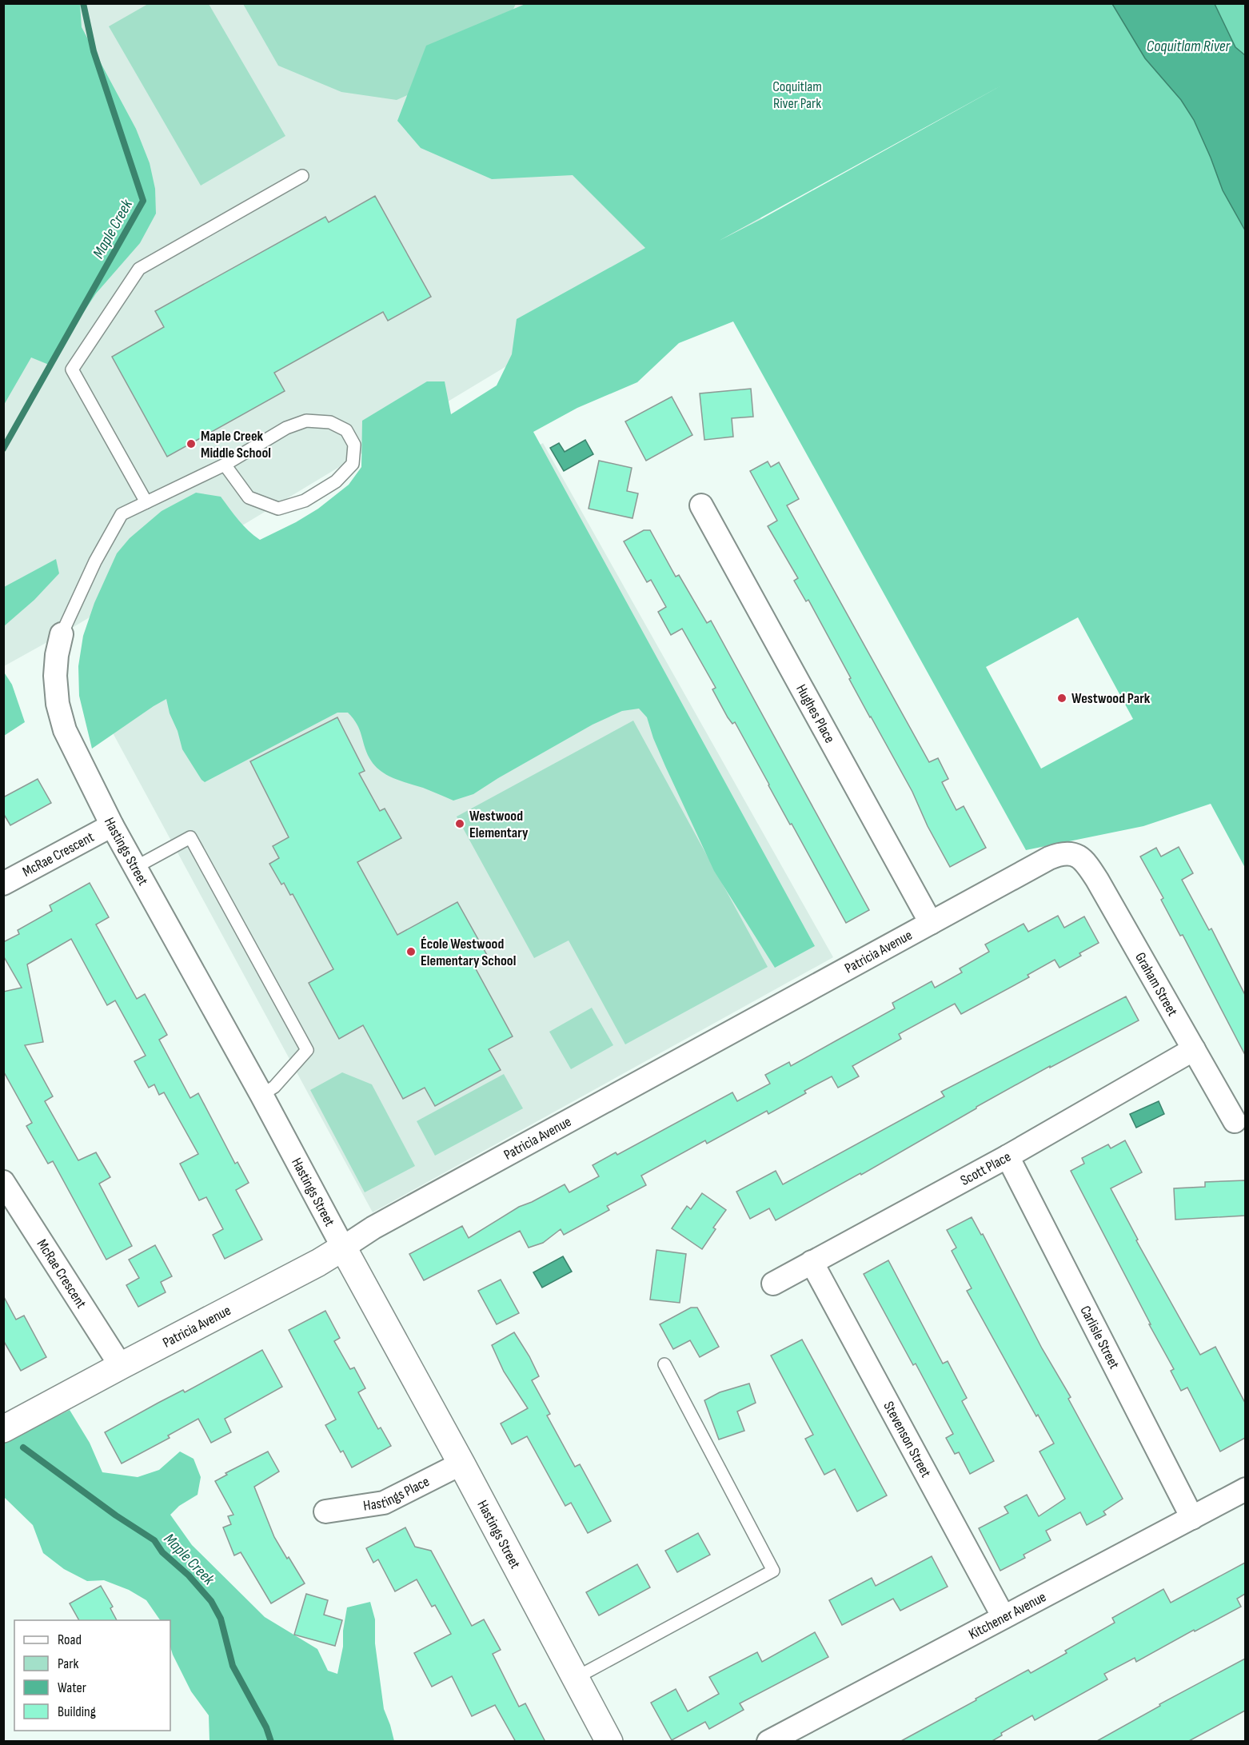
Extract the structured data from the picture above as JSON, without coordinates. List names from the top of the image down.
{
  "streets": {
    "street": [
      "Hughes Place",
      "Hastings Street",
      "McRae Crescent",
      "Patricia Avenue",
      "Graham Street",
      "Scott Place",
      "Carlisle Street",
      "Stevenson Street",
      "Hastings Place",
      "Kitchener Avenue"
    ]
  },
  "crossings": [
    ["Hughes Place", "Patricia Avenue"],
    ["Hastings Street", "McRae Crescent"],
    ["Hastings Street", "Patricia Avenue"],
    ["Hastings Street", "Hastings Place"],
    ["McRae Crescent", "Patricia Avenue"],
    ["Patricia Avenue", "Graham Street"],
    ["Graham Street", "Scott Place"],
    ["Scott Place", "Carlisle Street"],
    ["Scott Place", "Stevenson Street"],
    ["Carlisle Street", "Kitchener Avenue"],
    ["Stevenson Street", "Kitchener Avenue"]
  ],
  "water": ["Coquitlam River", "Maple Creek"],
  "parks": ["Coquitlam River Park"],
  "places": [
    "Maple Creek Middle School",
    "Westwood Park",
    "Westwood Elementary",
    "École Westwood Elementary School"
  ],
  "legend": [
    "Road",
    "Park",
    "Water",
    "Building"
  ]
}
